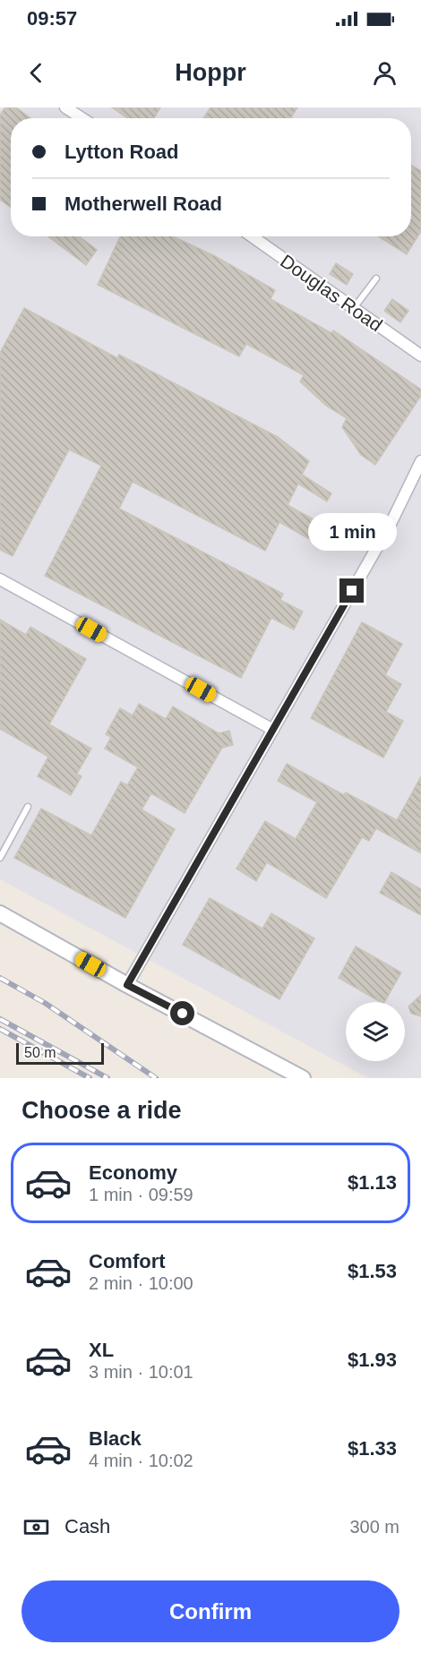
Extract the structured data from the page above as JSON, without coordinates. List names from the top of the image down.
{
  "streets": {
    "street": ["Douglas Road"]
  },
  "scale_bar": "50 m",
  "page": {
    "status": "09:57",
    "header": "Hoppr",
    "banner": ["Lytton Road", "Motherwell Road"],
    "bubble": "1 min",
    "scale": "50 m",
    "heading": "Choose a ride",
    "list": [
      {
        "name": "Economy",
        "note": "1 min · 09:59",
        "value": "$1.13"
      },
      {
        "name": "Comfort",
        "note": "2 min · 10:00",
        "value": "$1.53"
      },
      {
        "name": "XL",
        "note": "3 min · 10:01",
        "value": "$1.93"
      },
      {
        "name": "Black",
        "note": "4 min · 10:02",
        "value": "$1.33"
      }
    ],
    "pay": ["Cash", "300 m"],
    "buttons": "Confirm"
  }
}
